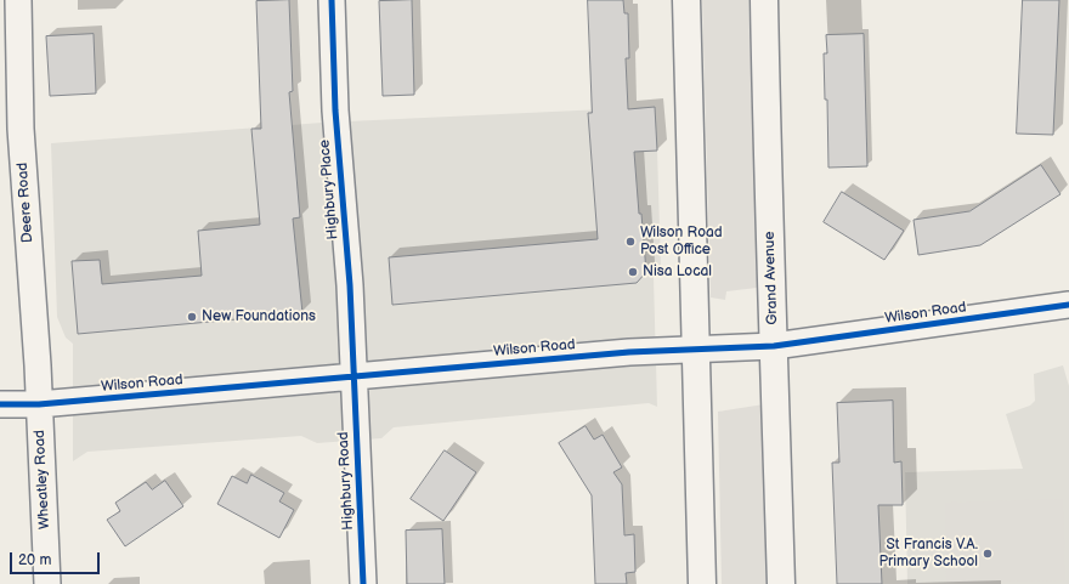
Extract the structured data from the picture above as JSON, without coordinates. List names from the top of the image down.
{
  "streets": {
    "street": [
      "Highbury Place",
      "Deere Road",
      "Grand Avenue",
      "Wilson Road",
      "Wheatley Road",
      "Highbury Road"
    ]
  },
  "crossings": [
    ["Highbury Place", "Wilson Road"],
    ["Highbury Place", "Highbury Road"],
    ["Deere Road", "Wilson Road"],
    ["Deere Road", "Wheatley Road"],
    ["Grand Avenue", "Wilson Road"],
    ["Wilson Road", "Wheatley Road"],
    ["Wilson Road", "Highbury Road"]
  ],
  "places": [
    "Wilson Road Post Office",
    "Nisa Local",
    "New Foundations",
    "St Francis V.A. Primary School"
  ],
  "scale_bar": "20 m"
}
